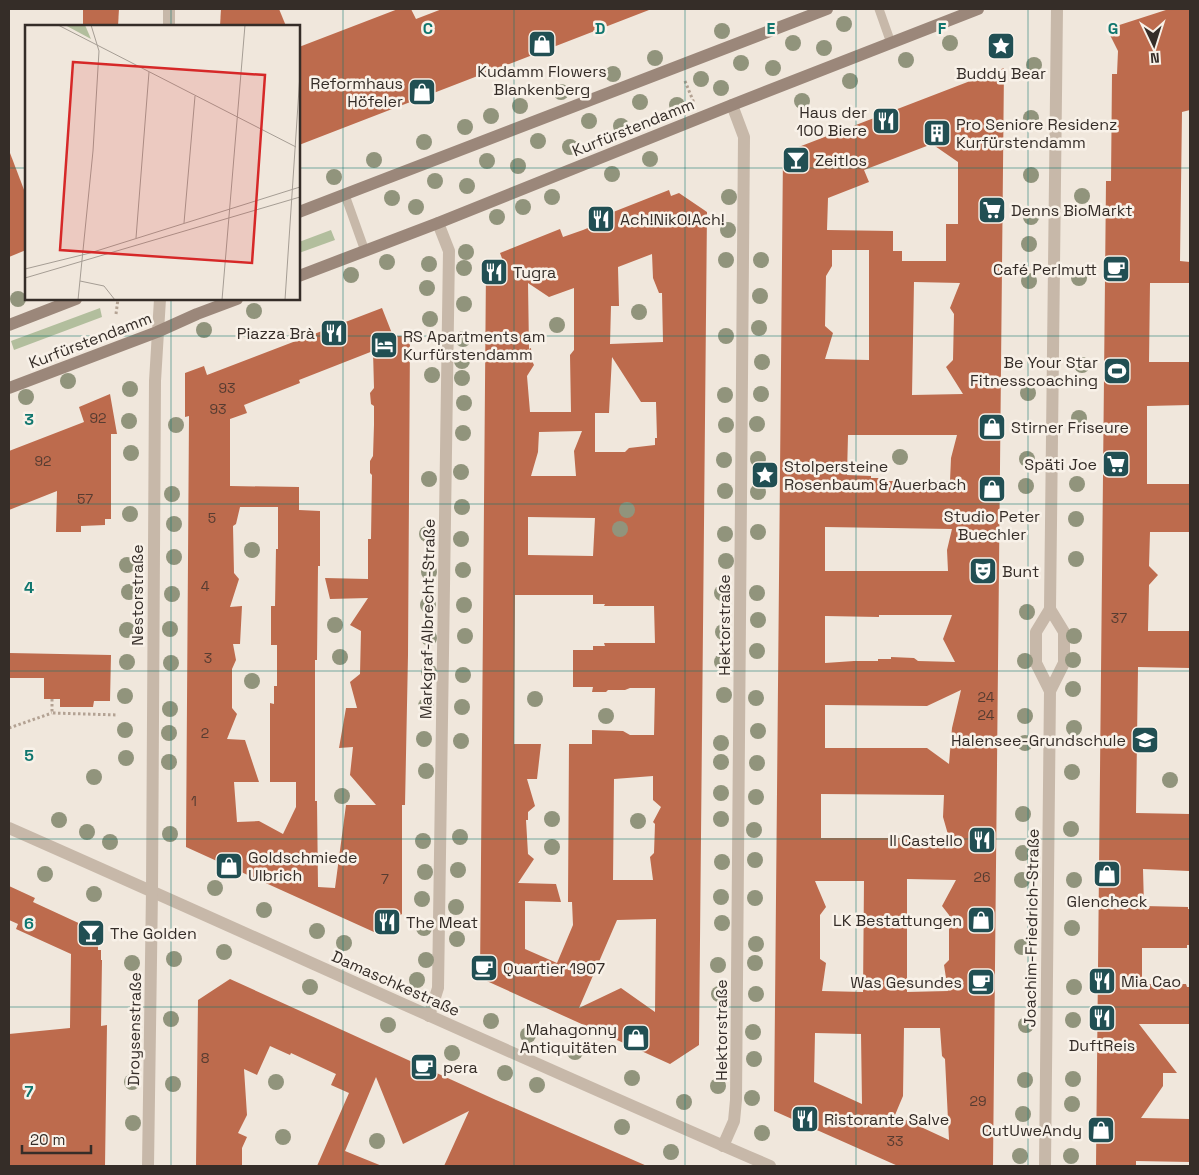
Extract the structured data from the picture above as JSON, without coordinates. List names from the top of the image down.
{
  "streets": {
    "main road": ["Kurfürstendamm"],
    "street": [
      "Nestorstraße",
      "Markgraf-Albrecht-Straße",
      "Hektorstraße",
      "Joachim-Friedrich-Straße",
      "Damaschkestraße",
      "Droysenstraße"
    ]
  },
  "crossings": [
    ["Kurfürstendamm", "Nestorstraße"],
    ["Kurfürstendamm", "Markgraf-Albrecht-Straße"],
    ["Kurfürstendamm", "Hektorstraße"],
    ["Nestorstraße", "Damaschkestraße"],
    ["Nestorstraße", "Droysenstraße"],
    ["Markgraf-Albrecht-Straße", "Damaschkestraße"],
    ["Hektorstraße", "Damaschkestraße"],
    ["Damaschkestraße", "Droysenstraße"]
  ],
  "places": {
    "shop": [
      "Kudamm Flowers Blankenberg",
      "Reformhaus Höfeler",
      "Stirner Friseure",
      "Studio Peter Buechler",
      "Goldschmiede Ulbrich",
      "Glencheck",
      "LK Bestattungen",
      "Mahagonny Antiquitäten",
      "CutUweAndy"
    ],
    "place": ["Buddy Bear", "Stolpersteine Rosenbaum & Auerbach"],
    "restaurant": [
      "Haus der 100 Biere",
      "Ach!NikO!Ach!",
      "Tugra",
      "Piazza Brà",
      "Il Castello",
      "The Meat",
      "Mia Cao",
      "DuftReis",
      "Ristorante Salve"
    ],
    "building": ["Pro Seniore Residenz Kurfürstendamm"],
    "bar": ["Zeitlos", "The Golden"],
    "supermarket": ["Denns BioMarkt", "Späti Joe"],
    "cafe": [
      "Café Perlmutt",
      "Quartier 1907",
      "Was Gesundes",
      "pera"
    ],
    "hotel": ["RS Apartments am Kurfürstendamm"],
    "sports": ["Be Your Star Fitnesscoaching"],
    "theatre": ["Bunt"],
    "school or university": ["Halensee-Grundschule"]
  },
  "house_numbers": [
    "93",
    "93",
    "92",
    "92",
    "57",
    "5",
    "4",
    "37",
    "3",
    "24",
    "24",
    "2",
    "1",
    "26",
    "7",
    "8",
    "29",
    "33"
  ],
  "scale_bar": "20 m",
  "north": "bottom",
  "grid": {
    "columns": [
      "C",
      "D",
      "E",
      "F",
      "G"
    ],
    "rows": [
      "3",
      "4",
      "5",
      "6",
      "7"
    ]
  }
}
